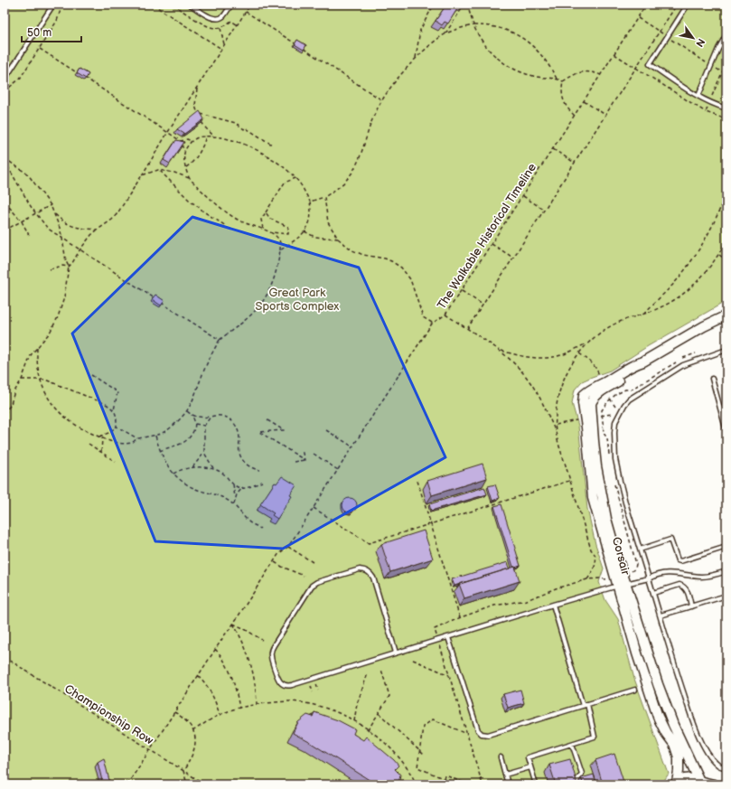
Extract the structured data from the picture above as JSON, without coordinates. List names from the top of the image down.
{
  "streets": {
    "street": ["Corsair"],
    "path": ["The Walkable Historical Timeline", "Championship Row"]
  },
  "crossings": [
    ["The Walkable Historical Timeline", "Championship Row"]
  ],
  "parks": ["Great Park Sports Complex"],
  "scale_bar": "50 m",
  "north": "bottom right"
}
